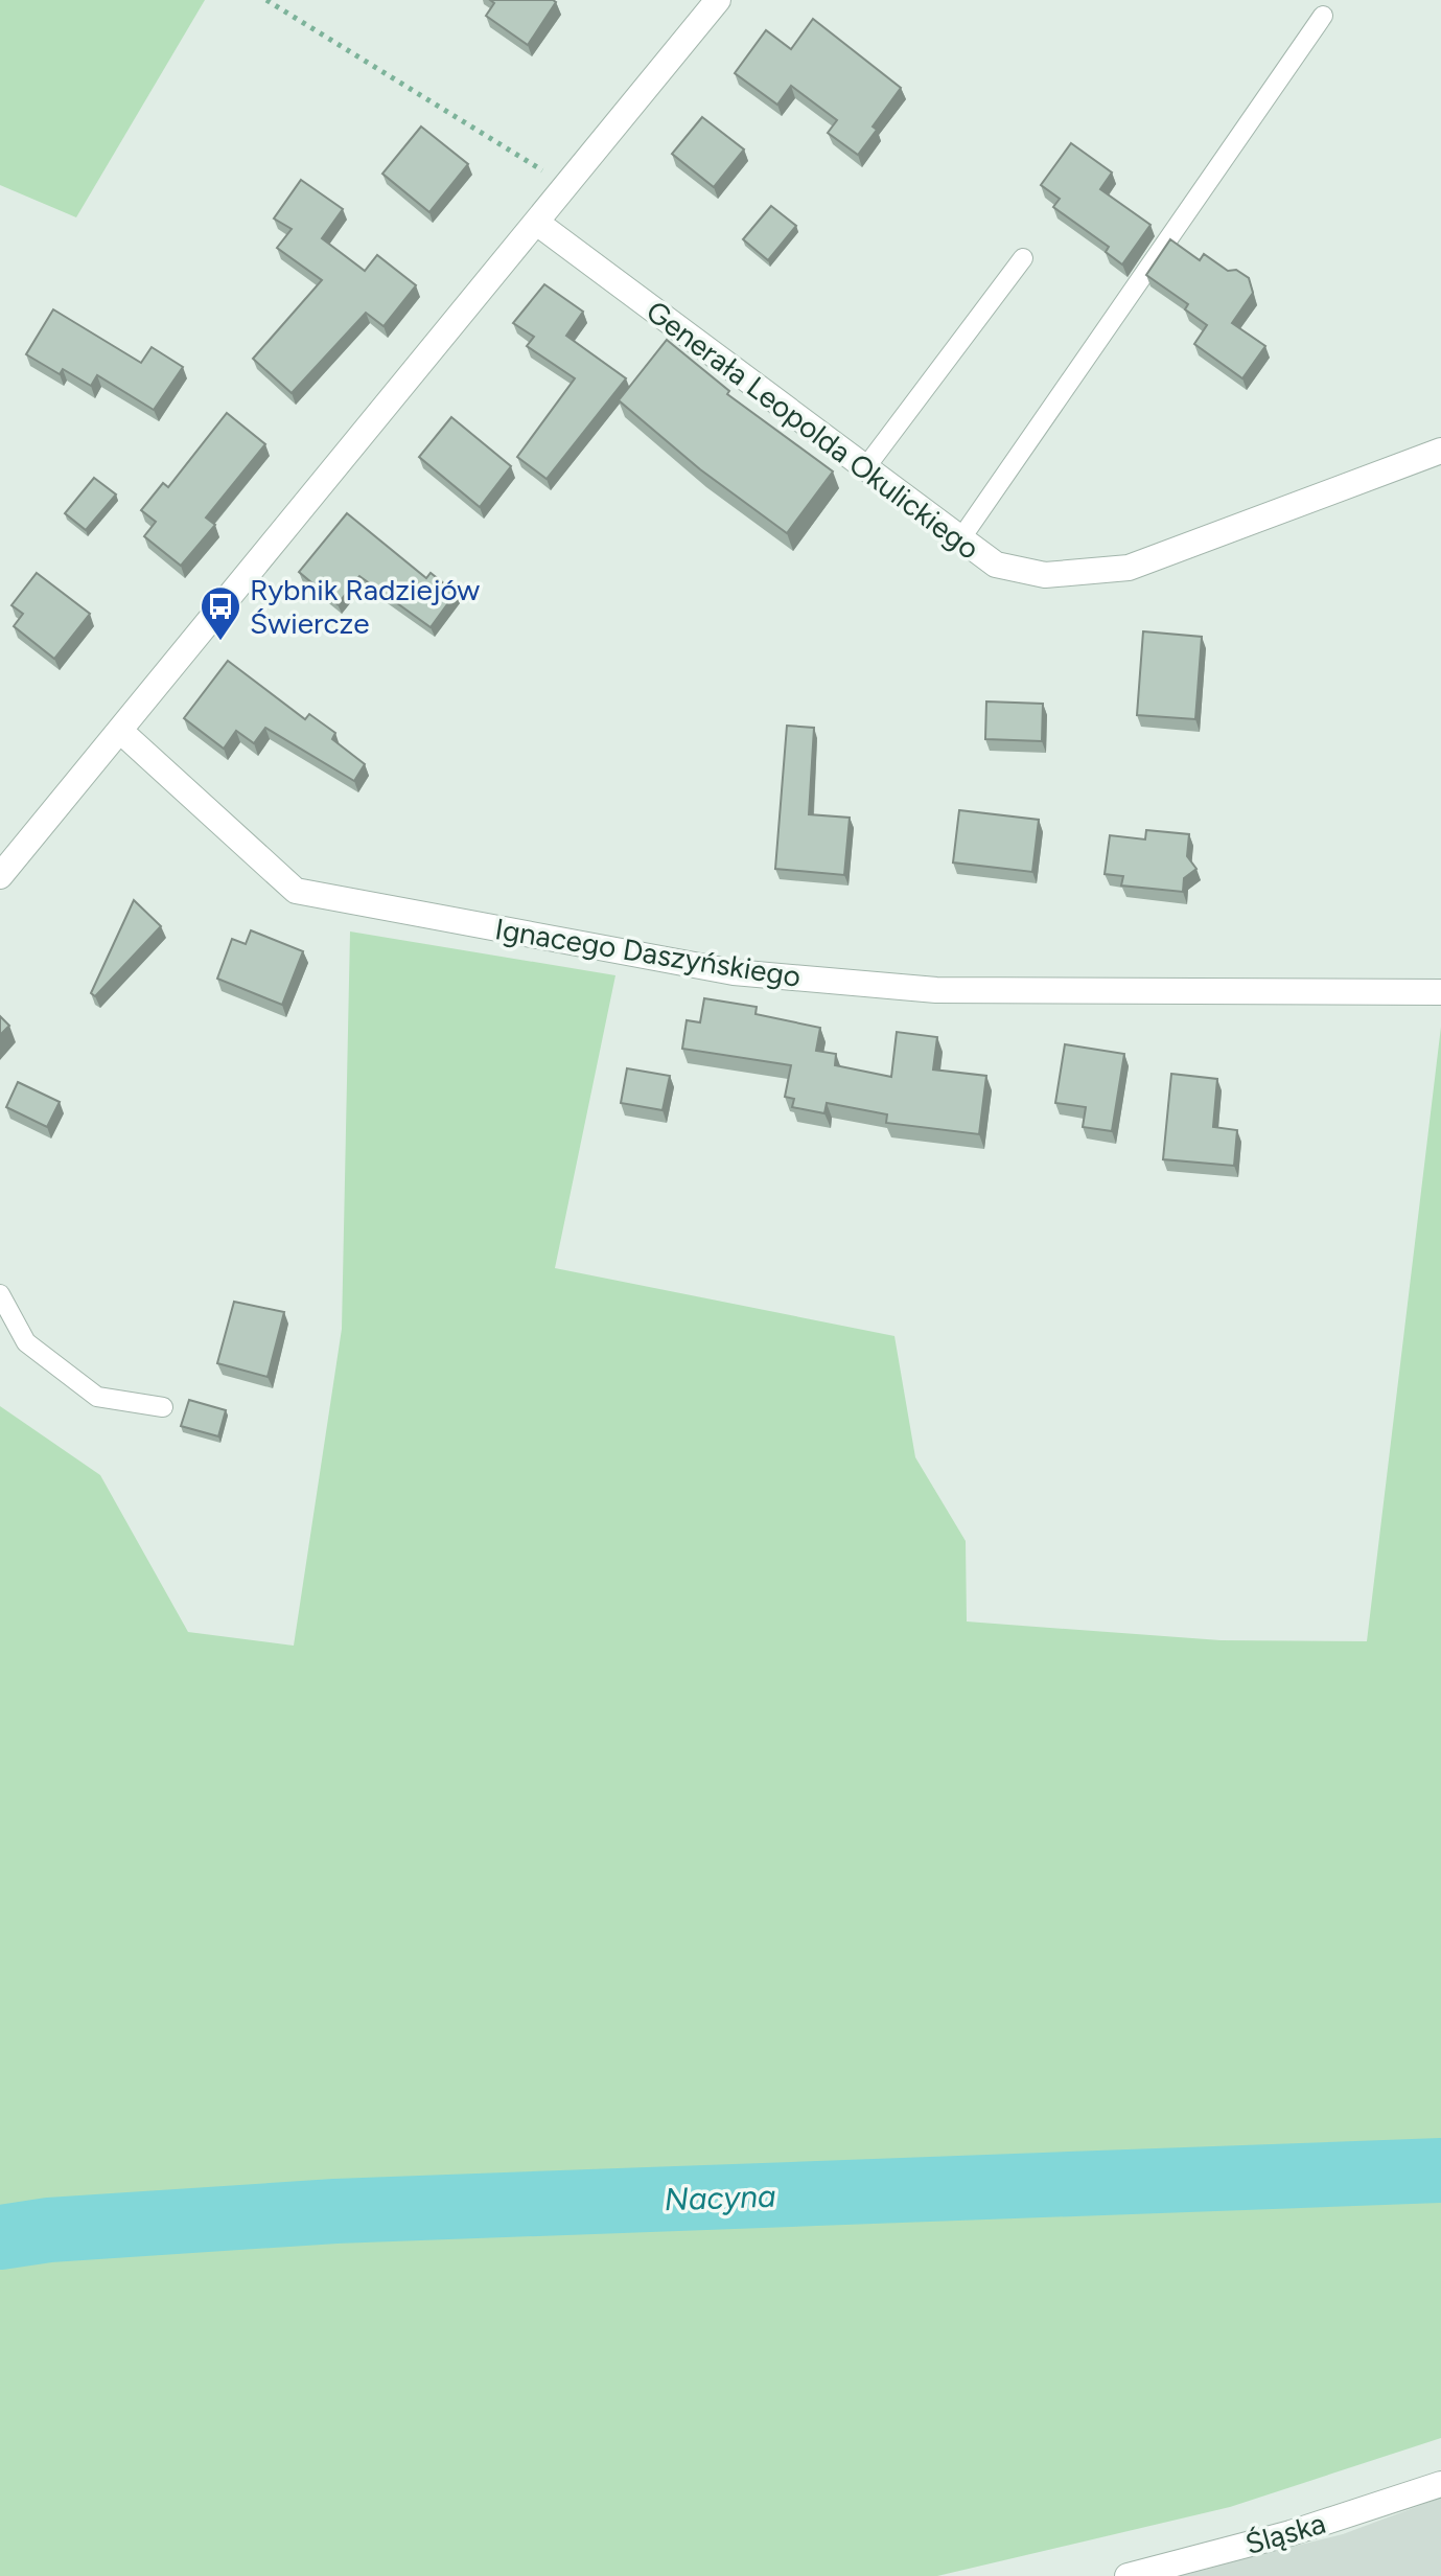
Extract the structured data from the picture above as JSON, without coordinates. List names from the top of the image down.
{
  "streets": {
    "street": ["Generała Leopolda Okulickiego", "Ignacego Daszyńskiego", "Śląska"]
  },
  "water": ["Nacyna"],
  "places": {
    "bus stop": ["Rybnik Radziejów Świercze"]
  }
}
